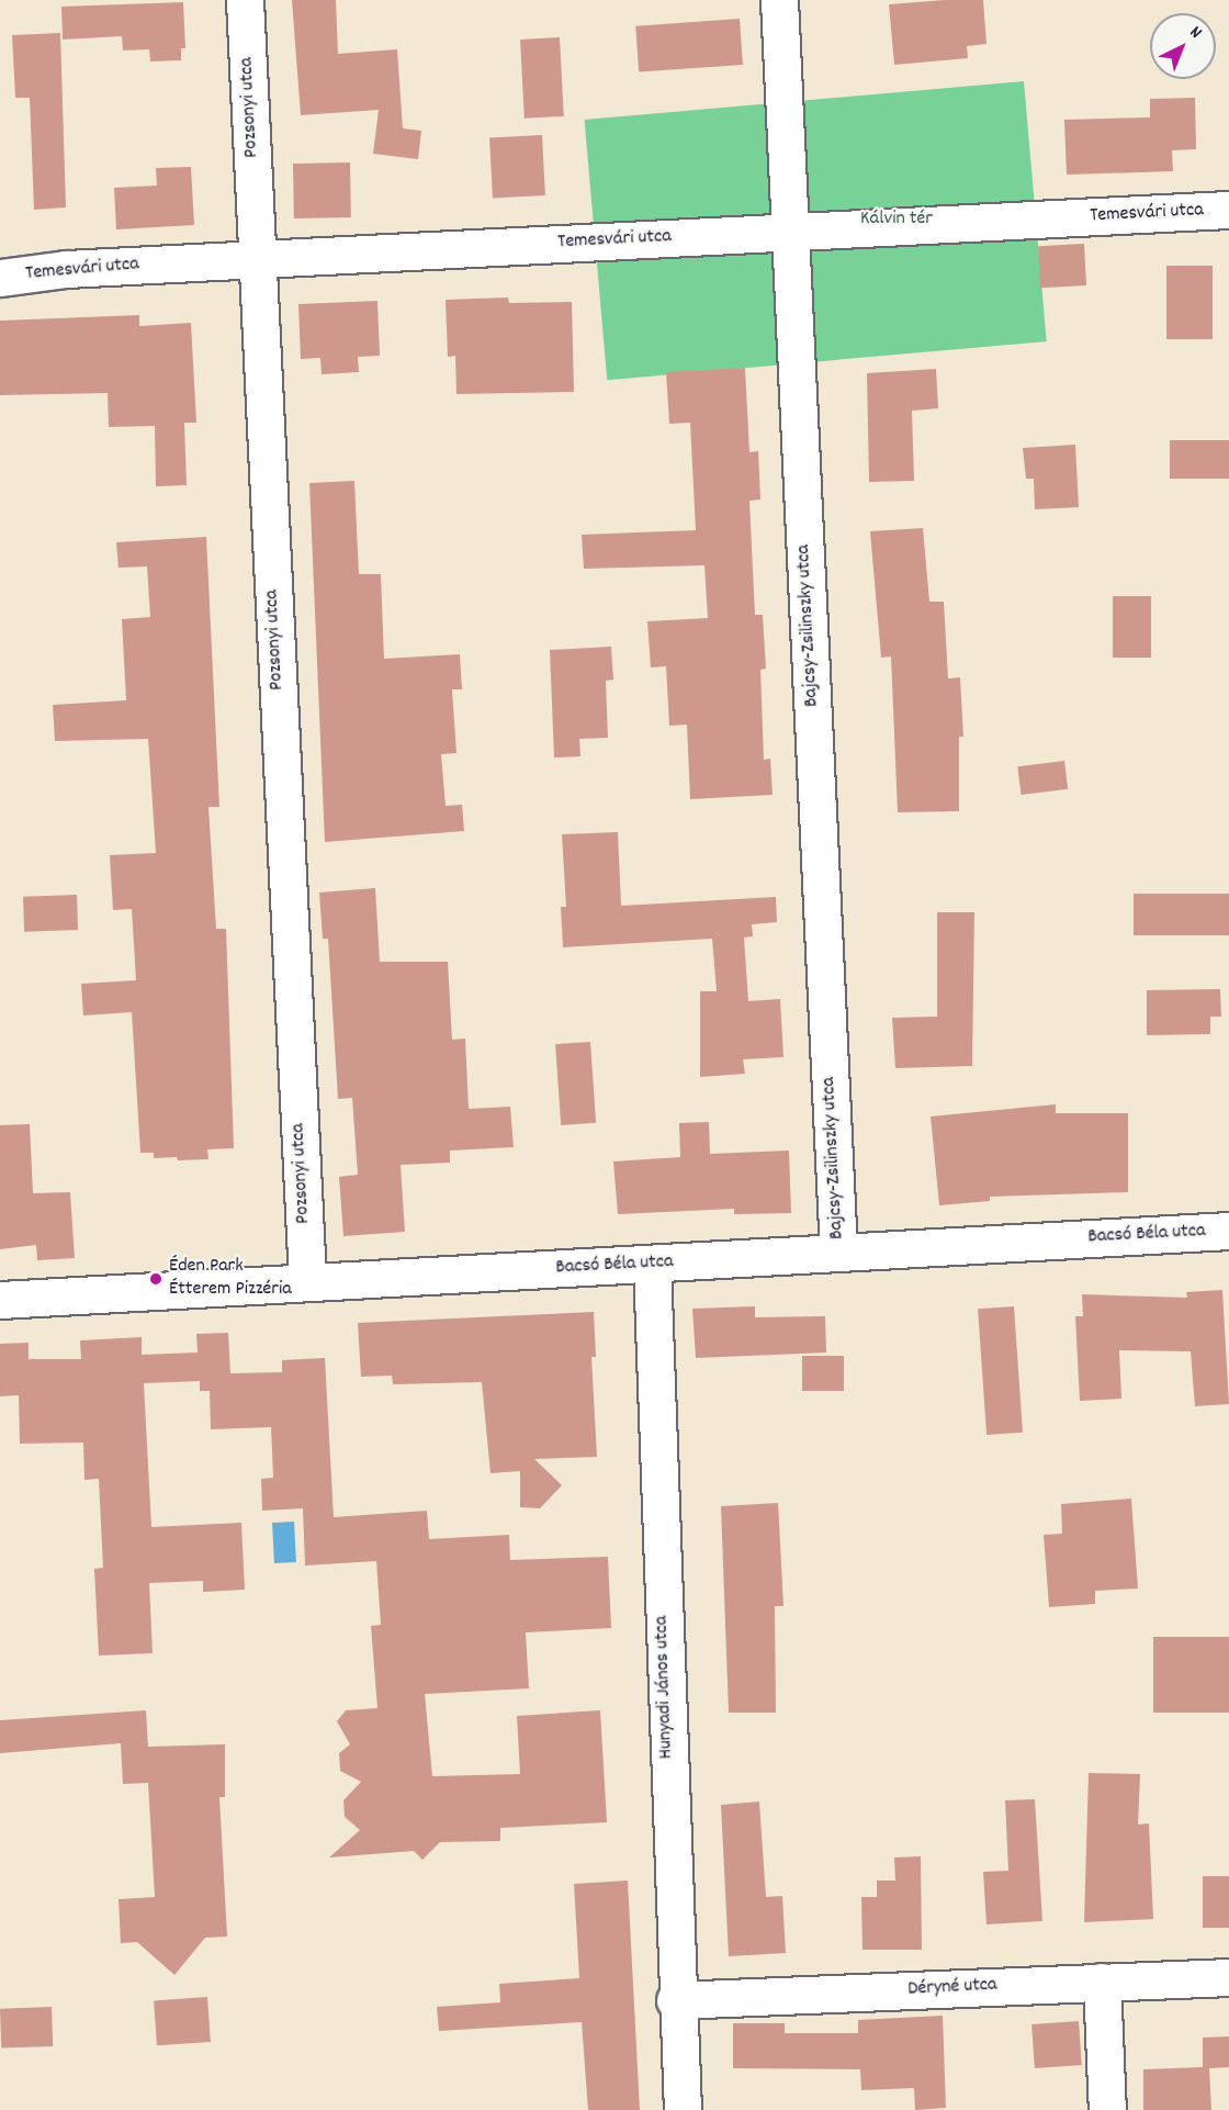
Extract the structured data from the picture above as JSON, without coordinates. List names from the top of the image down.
{
  "streets": {
    "street": [
      "Pozsonyi utca",
      "Temesvári utca",
      "Bajcsy-Zsilinszky utca",
      "Bacsó Béla utca",
      "Hunyadi János utca",
      "Déryné utca"
    ]
  },
  "crossings": [
    ["Pozsonyi utca", "Temesvári utca"],
    ["Pozsonyi utca", "Bacsó Béla utca"],
    ["Temesvári utca", "Bajcsy-Zsilinszky utca"],
    ["Bajcsy-Zsilinszky utca", "Bacsó Béla utca"],
    ["Bacsó Béla utca", "Hunyadi János utca"],
    ["Hunyadi János utca", "Déryné utca"]
  ],
  "parks": ["Kálvin tér"],
  "places": ["Éden Park Étterem Pizzéria"],
  "north": "top right"
}
